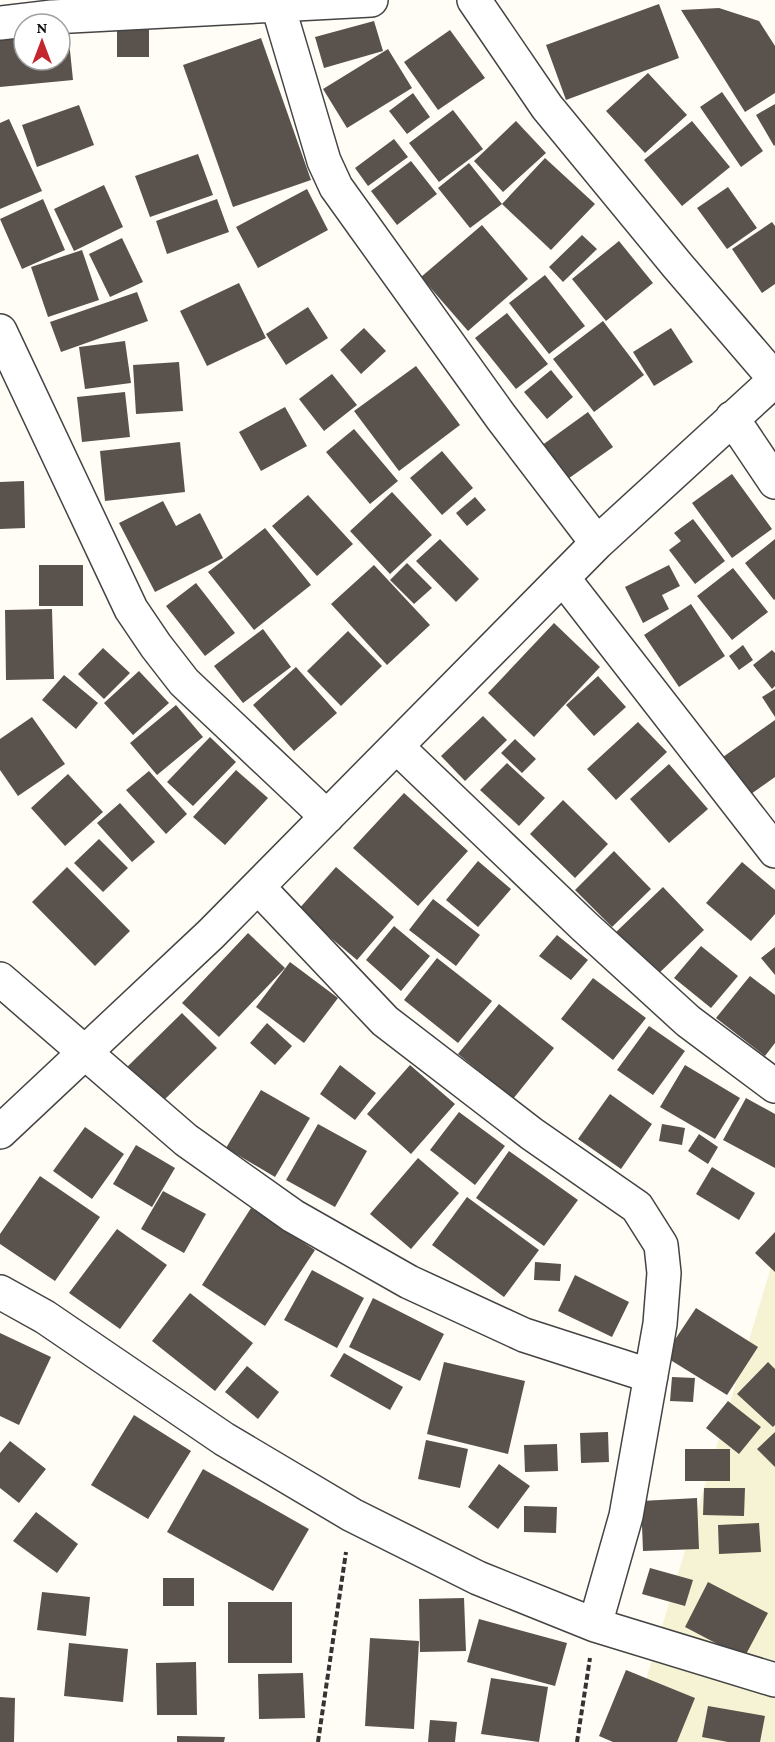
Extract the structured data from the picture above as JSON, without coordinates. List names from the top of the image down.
{
  "north": "top"
}
